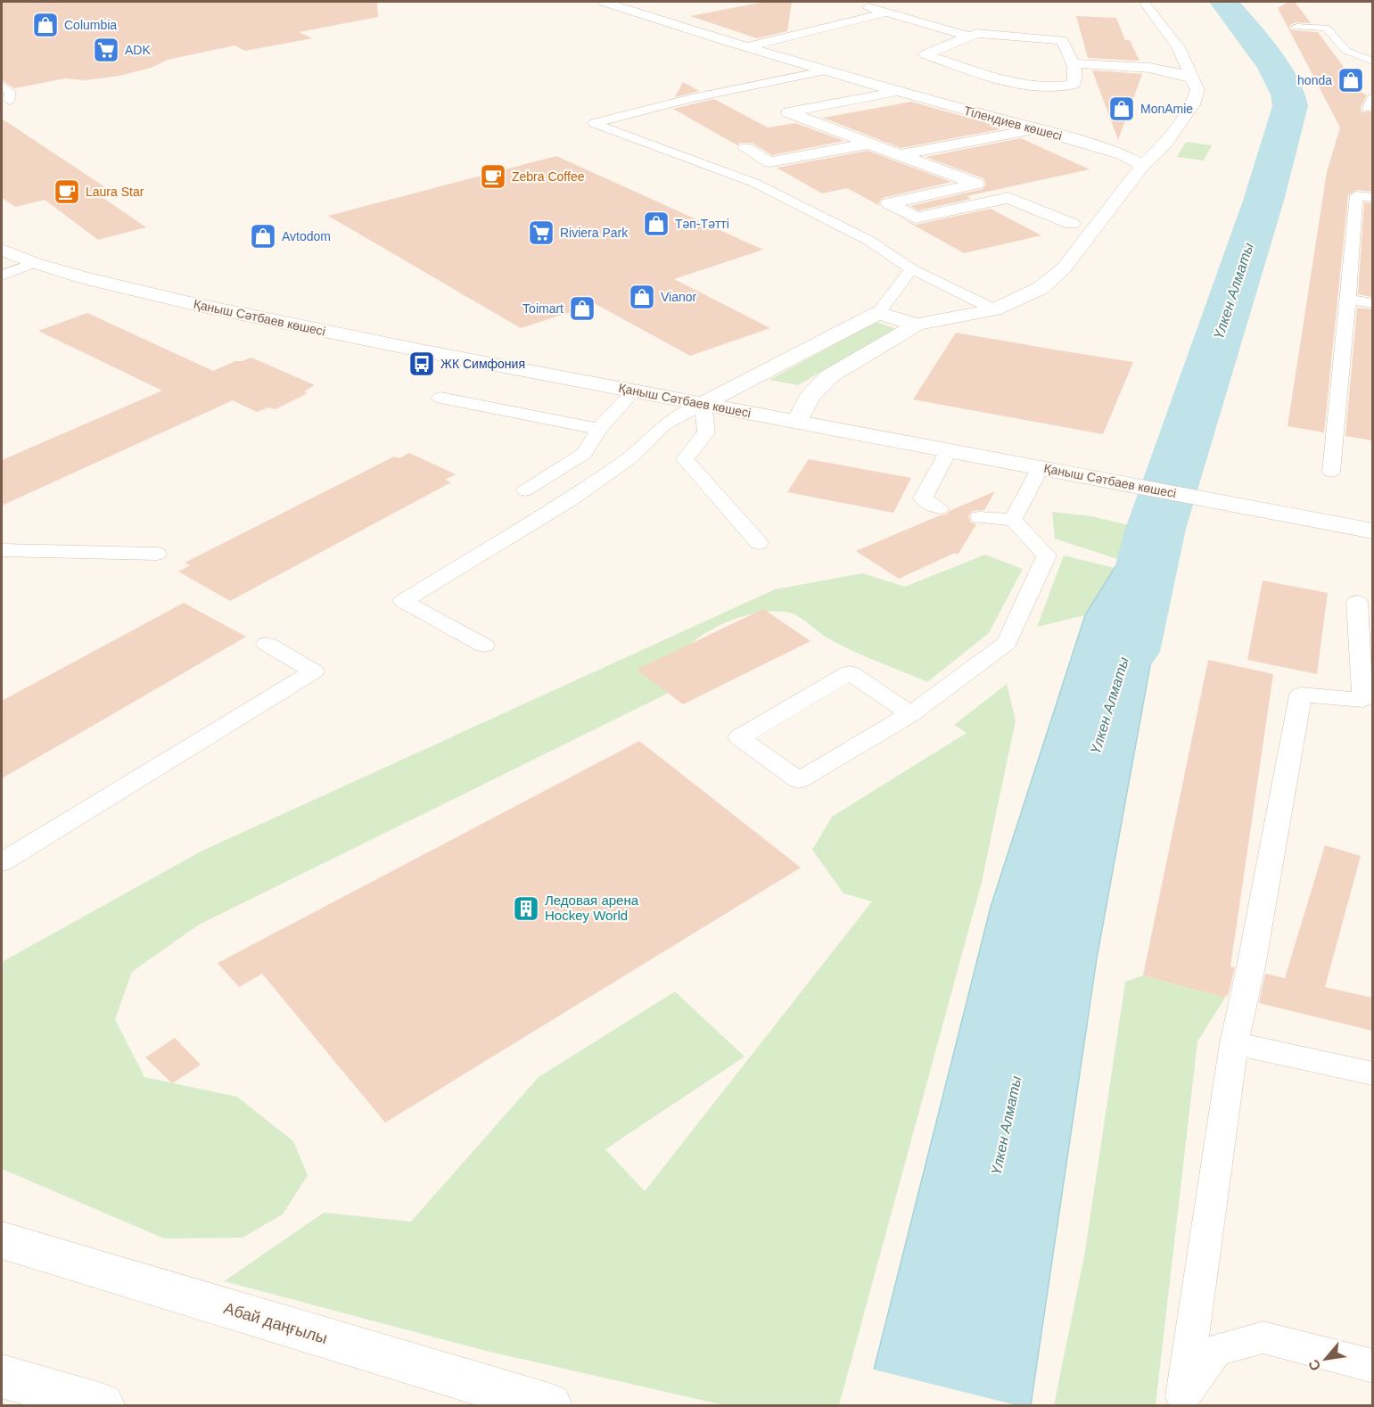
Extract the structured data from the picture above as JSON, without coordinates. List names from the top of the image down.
{
  "streets": {
    "street": ["Тілендиев көшесі", "Қаныш Сәтбаев көшесі", "Абай даңғылы"]
  },
  "water": ["Үлкен Алматы"],
  "places": {
    "shop": [
      "Columbia",
      "honda",
      "MonAmie",
      "Тәп-Тәтті",
      "Avtodom",
      "Vianor",
      "Toimart"
    ],
    "supermarket": ["ADK", "Riviera Park"],
    "cafe": ["Zebra Coffee", "Laura Star"],
    "bus stop": ["ЖК Симфония"],
    "building": ["Ледовая арена Hockey World"]
  },
  "north": "bottom left"
}
